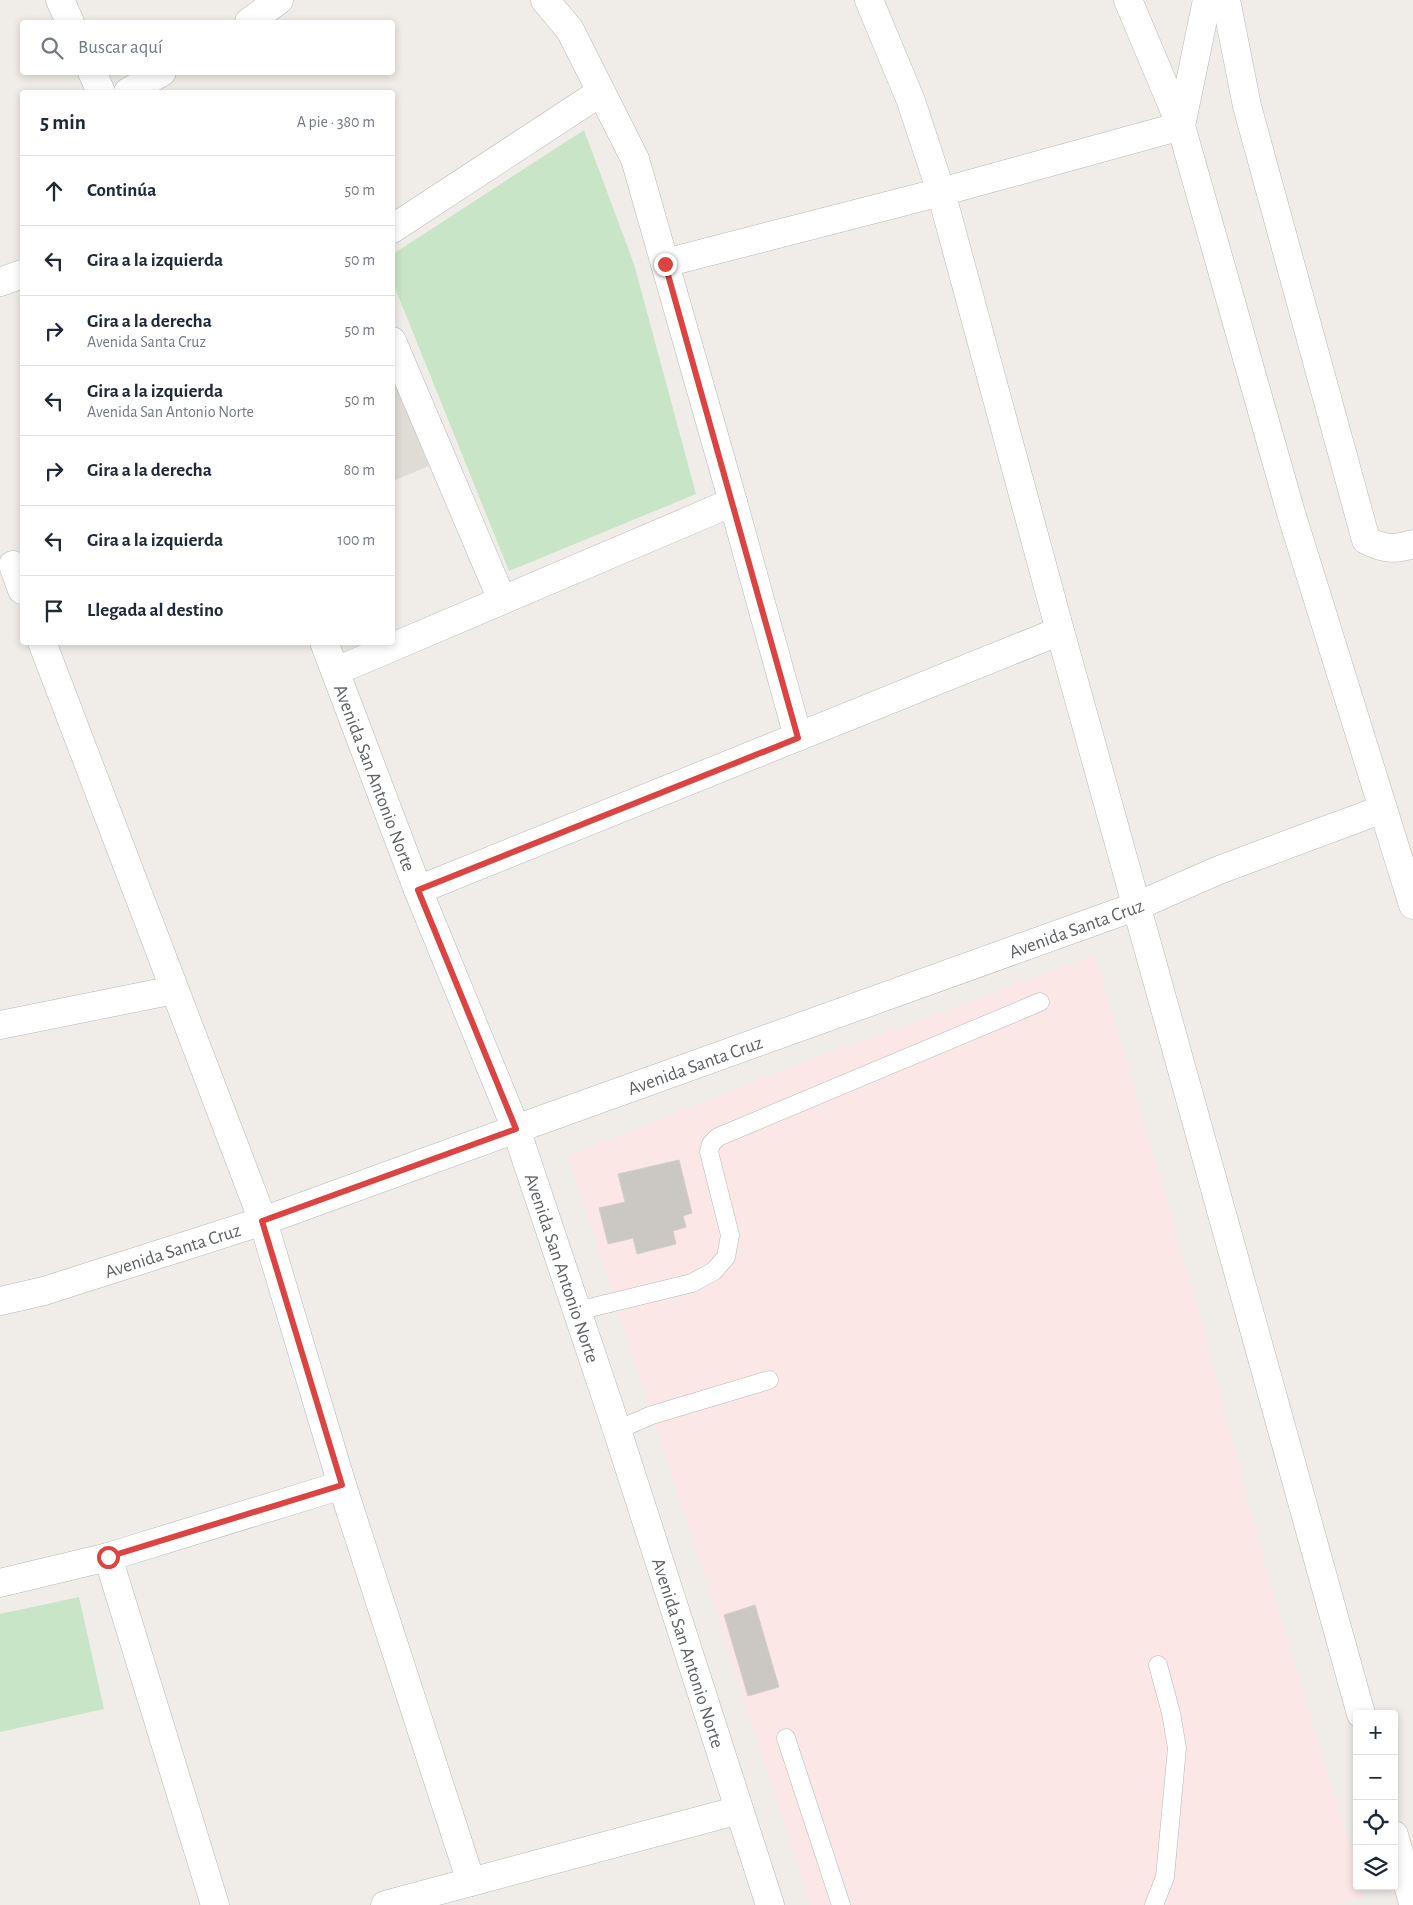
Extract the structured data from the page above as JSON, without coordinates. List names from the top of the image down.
{
  "streets": {
    "street": ["Avenida San Antonio Norte", "Avenida Santa Cruz"]
  },
  "crossings": [
    ["Avenida San Antonio Norte", "Avenida Santa Cruz"]
  ],
  "page": {
    "search": "Buscar aquí",
    "heading": ["5 min", "A pie · 380 m"],
    "list": [
      ["Continúa", "50 m"],
      ["Gira a la izquierda", "50 m"],
      ["Gira a la derecha", "Avenida Santa Cruz", "50 m"],
      ["Gira a la izquierda", "Avenida San Antonio Norte", "50 m"],
      ["Gira a la derecha", "80 m"],
      ["Gira a la izquierda", "100 m"],
      "Llegada al destino"
    ],
    "map_buttons": ["+", "−"]
  }
}
